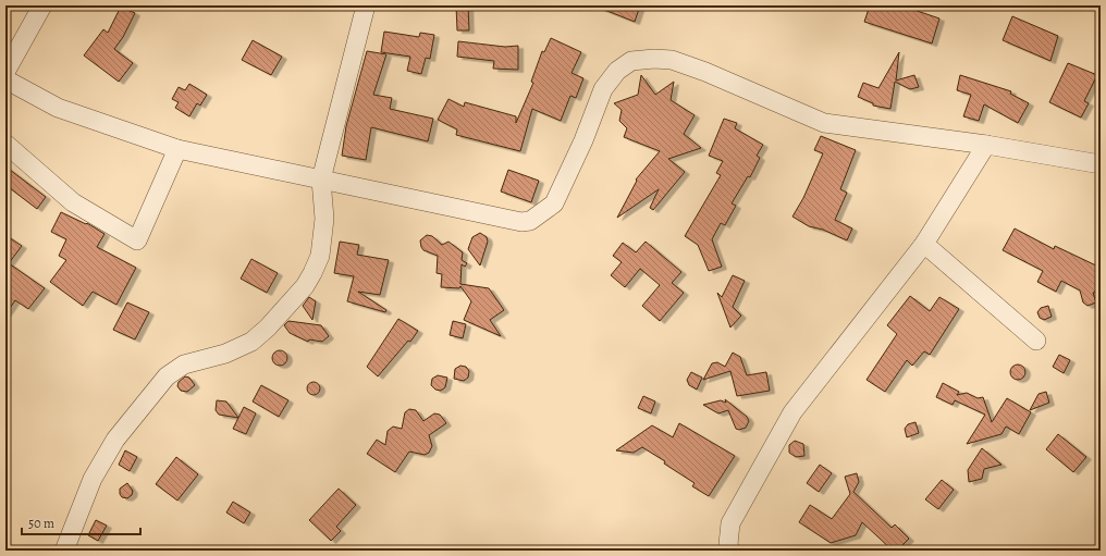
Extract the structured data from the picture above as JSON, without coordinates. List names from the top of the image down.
{
  "scale_bar": "50 m"
}
